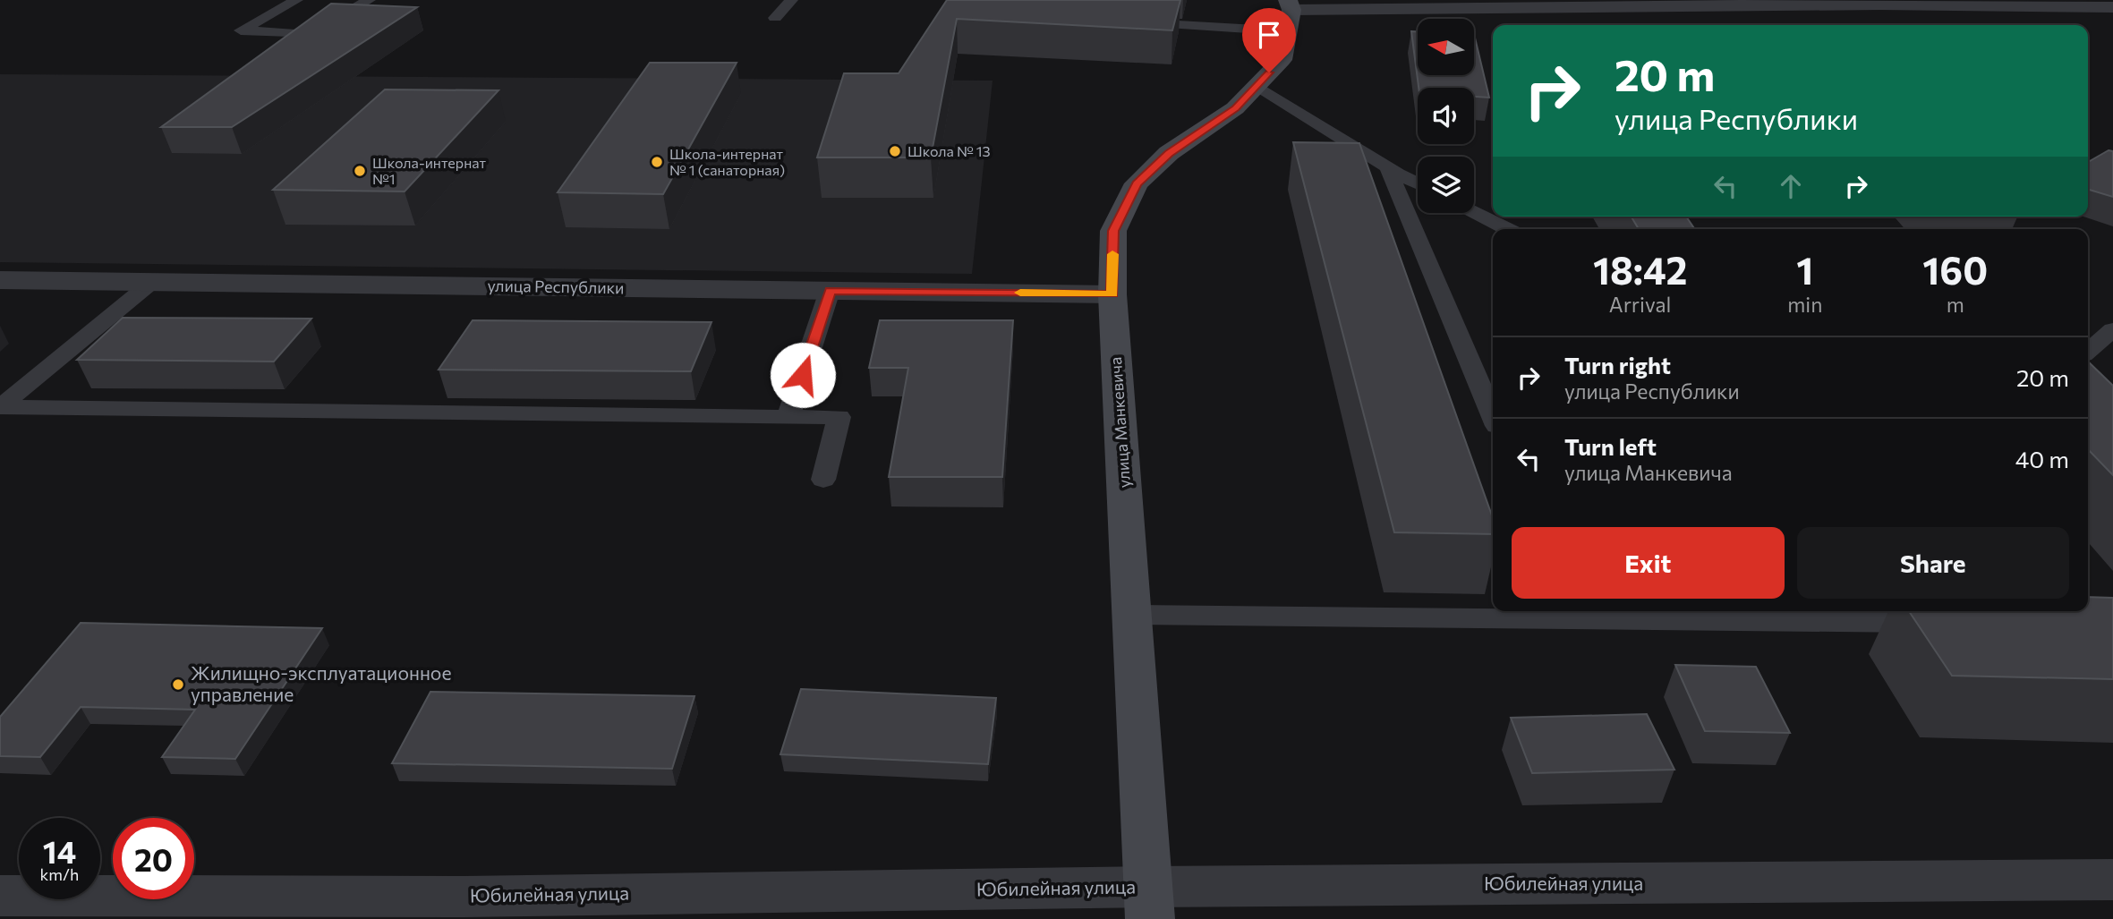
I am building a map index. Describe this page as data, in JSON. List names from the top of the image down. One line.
{"streets":{"street":["улица Республики","улица Манкевича","Юбилейная улица"]},"crossings":[["улица Республики","улица Манкевича"],["улица Манкевича","Юбилейная улица"]],"places":["Школа № 13","Школа-интернат № 1 (санаторная)","Школа-интернат №1","Жилищно-эксплуатационное управление"],"north":"left","page":{"turn":["20 m","улица Республики"],"eta":["18:42","Arrival","1","min","160","m"],"list":[{"name":"Turn right","note":"улица Республики","value":"20 m"},{"name":"Turn left","note":"улица Манкевича","value":"40 m"}],"buttons":["Exit","Share"],"speed":"14 km/h","limit":"20"}}
